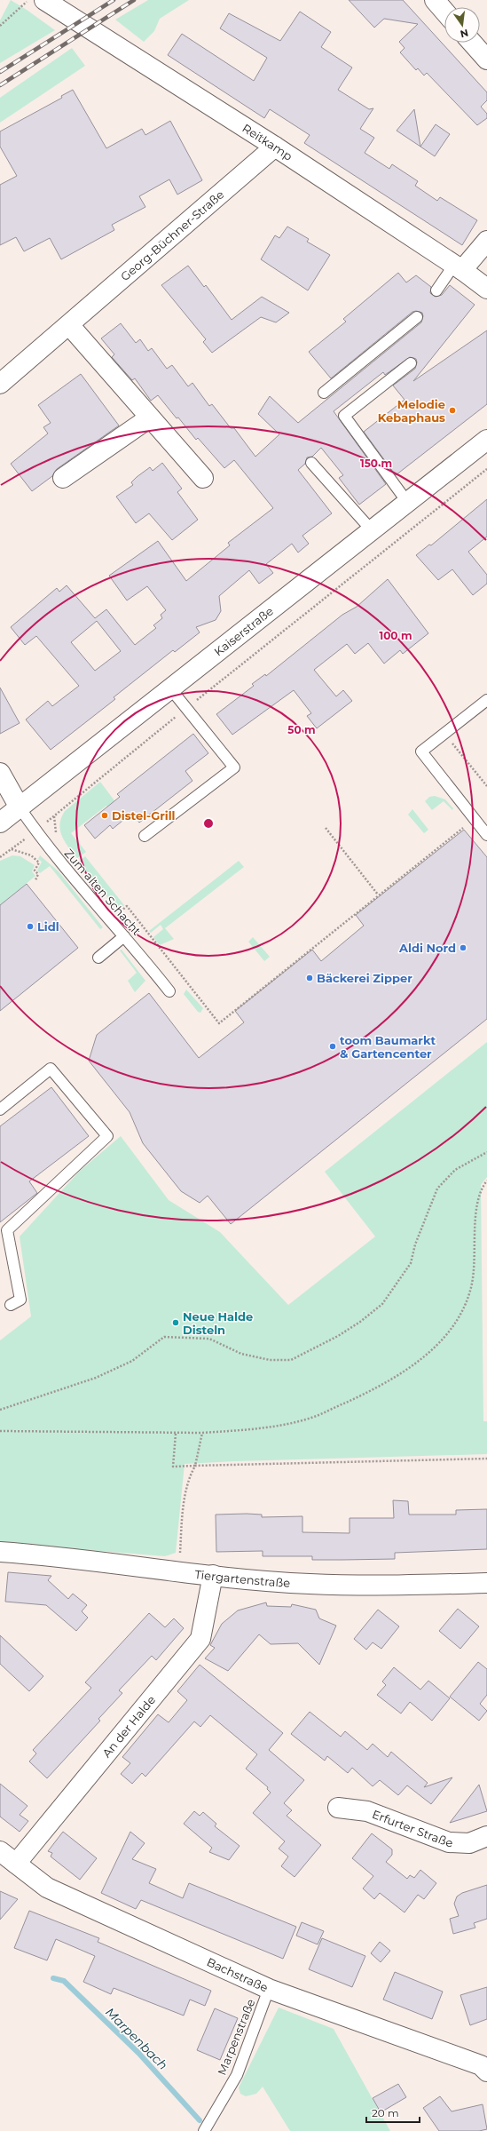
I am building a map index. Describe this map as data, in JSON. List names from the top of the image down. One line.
{"streets":{"street":["Reitkamp","Georg-Büchner-Straße","Kaiserstraße","Tiergartenstraße","An der Halde","Erfurter Straße","Bachstraße"],"lane":["Zum alten Schacht","Marpenstraße"]},"crossings":[["Reitkamp","Georg-Büchner-Straße"],["Kaiserstraße","Zum alten Schacht"],["Tiergartenstraße","An der Halde"],["An der Halde","Bachstraße"],["Bachstraße","Marpenstraße"]],"water":["Marpenbach"],"places":["Melodie Kebaphaus","Distel-Grill","Lidl","Aldi Nord","Bäckerei Zipper","toom Baumarkt & Gartencenter","Neue Halde Disteln"],"scale_bar":"20 m","north":"bottom","rings":["150 m","100 m","50 m"]}
